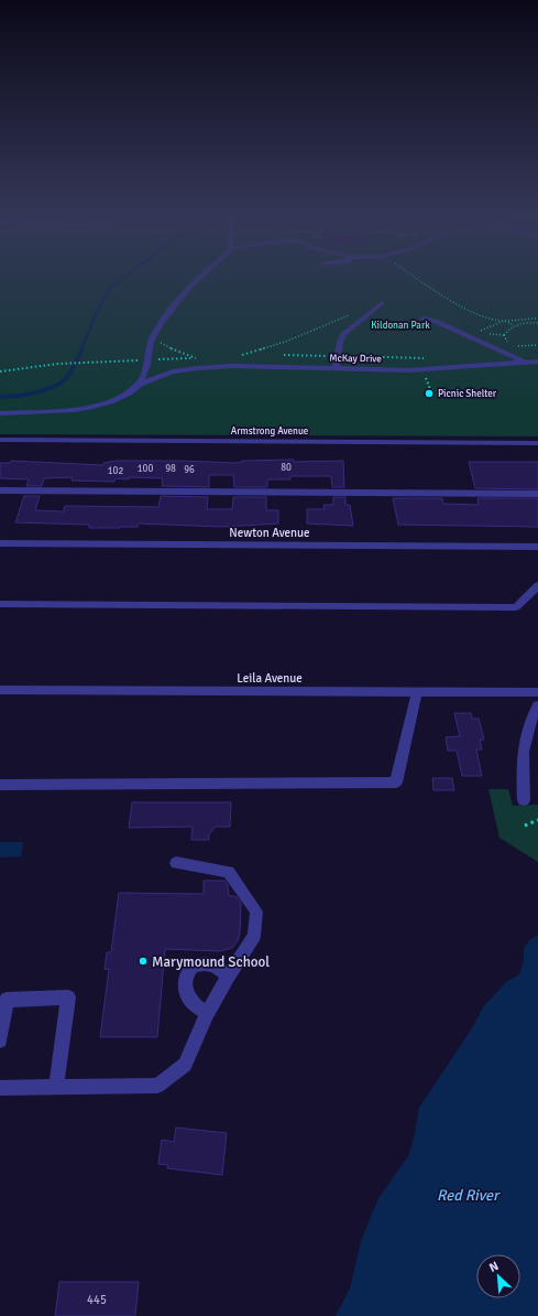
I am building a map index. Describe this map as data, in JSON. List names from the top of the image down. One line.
{"streets":{"street":["McKay Drive","Armstrong Avenue","Newton Avenue","Leila Avenue"]},"water":["Red River"],"parks":["Kildonan Park"],"places":["Picnic Shelter","Marymound School"],"house_numbers":["80","100","98","96","102","445"],"north":"top left"}
